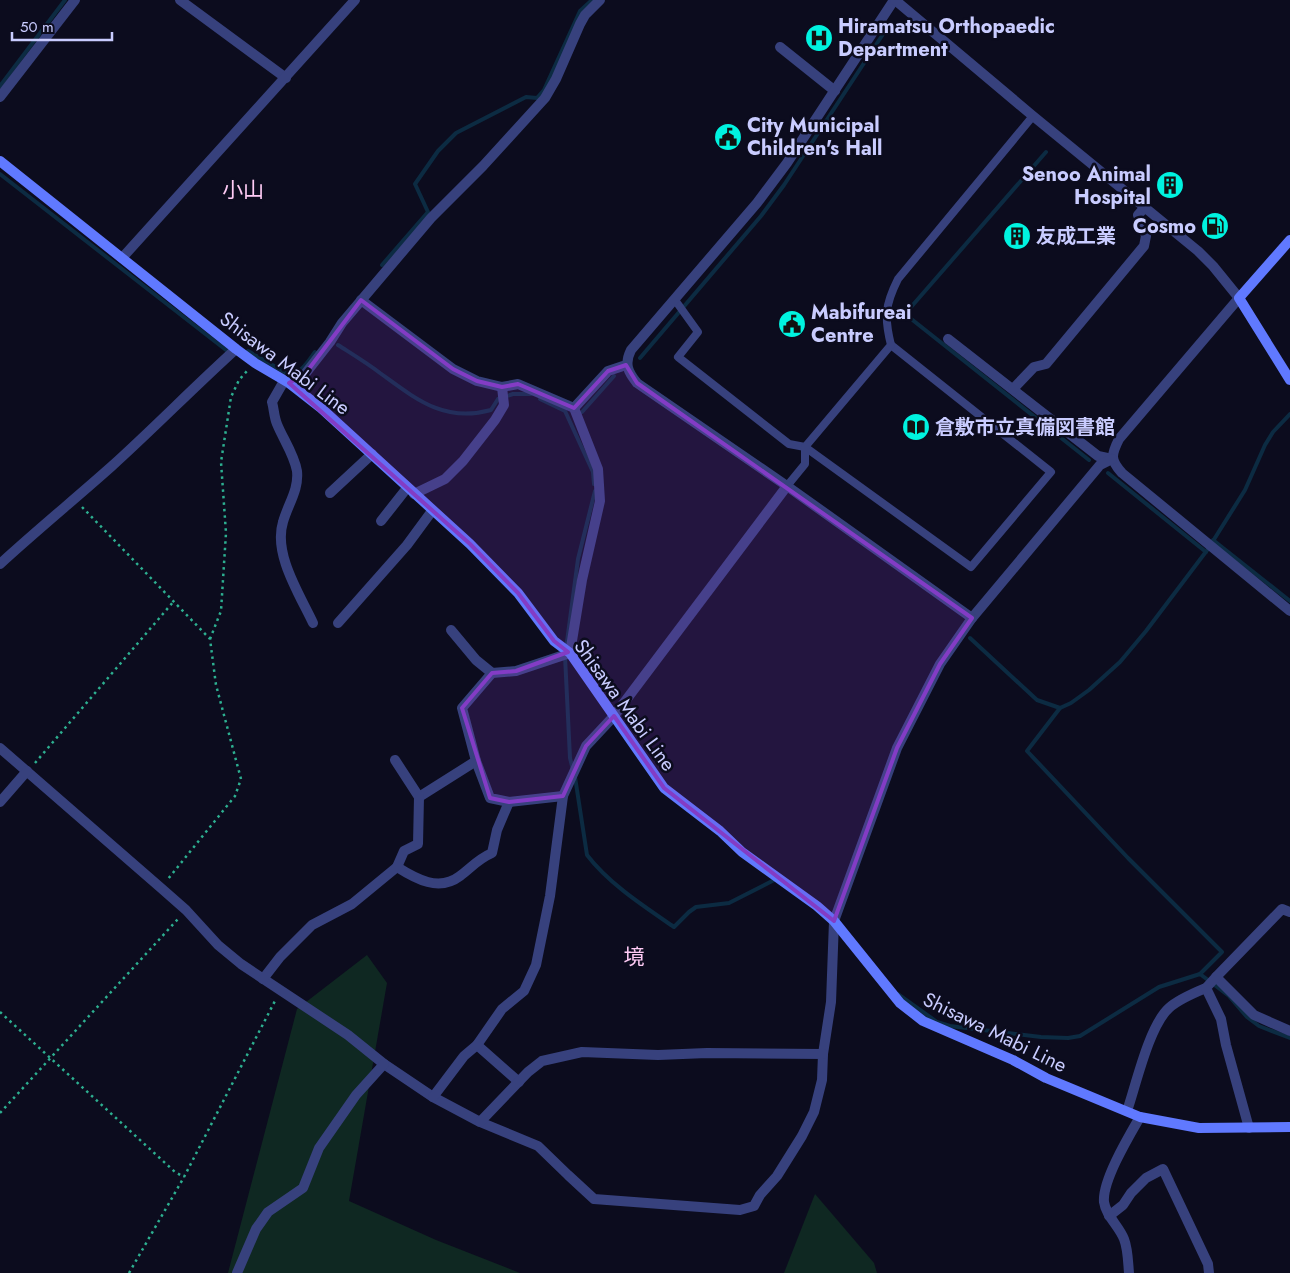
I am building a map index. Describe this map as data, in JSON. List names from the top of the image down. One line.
{"streets":{"main road":["Shisawa Mabi Line"]},"districts":["小山","境"],"places":{"hospital":["Hiramatsu Orthopaedic Department"],"public building":["City Municipal Children's Hall","Mabifureai Centre"],"building":["Senoo Animal Hospital","友成工業"],"fuel station":["Cosmo"],"library":["倉敷市立真備図書館"]},"scale_bar":"50 m"}
